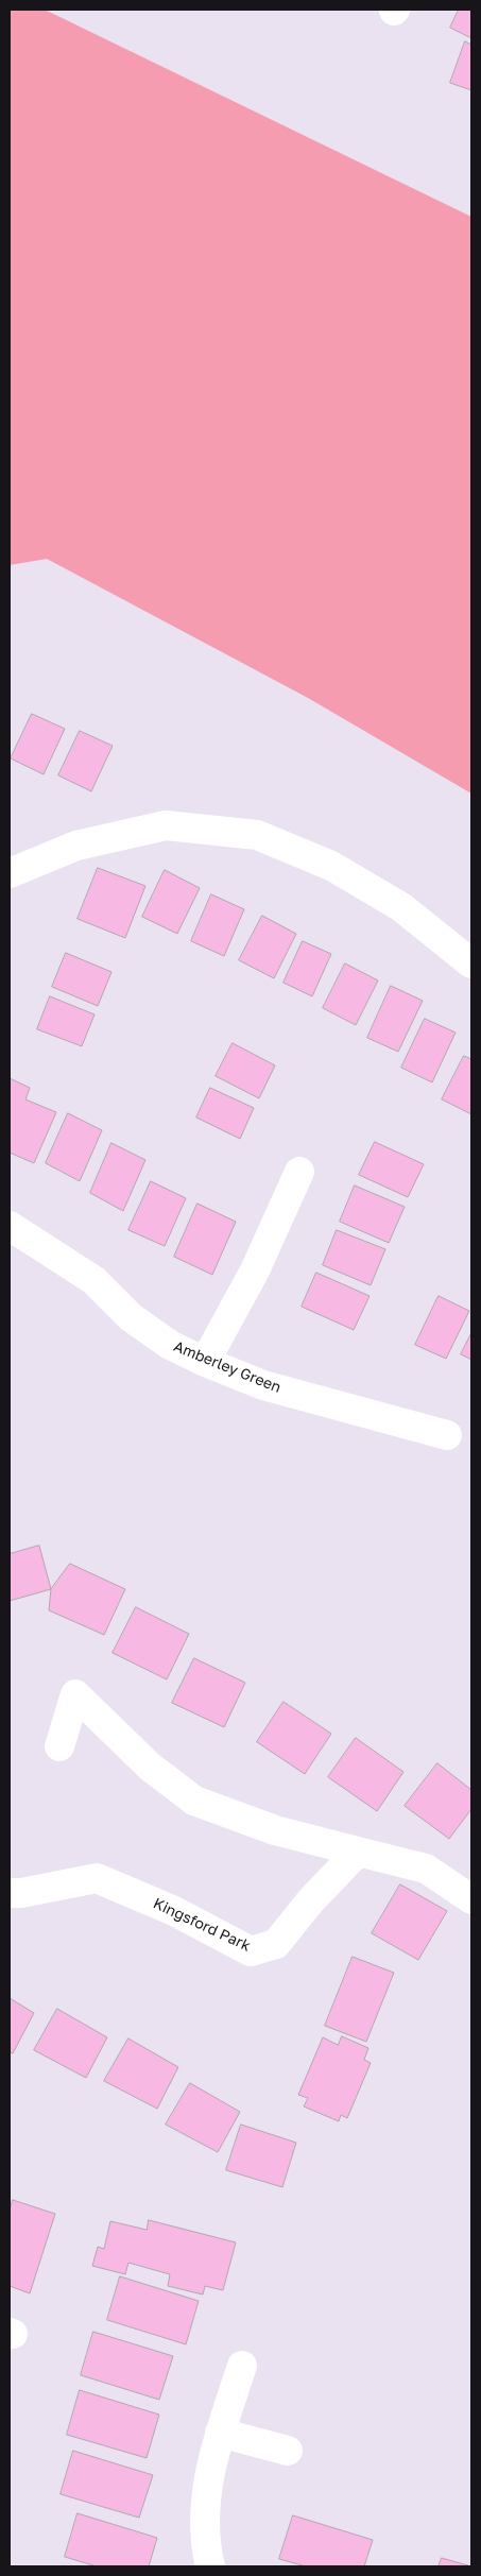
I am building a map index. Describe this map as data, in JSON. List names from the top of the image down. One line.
{"streets":{"street":["Amberley Green","Kingsford Park"]}}
